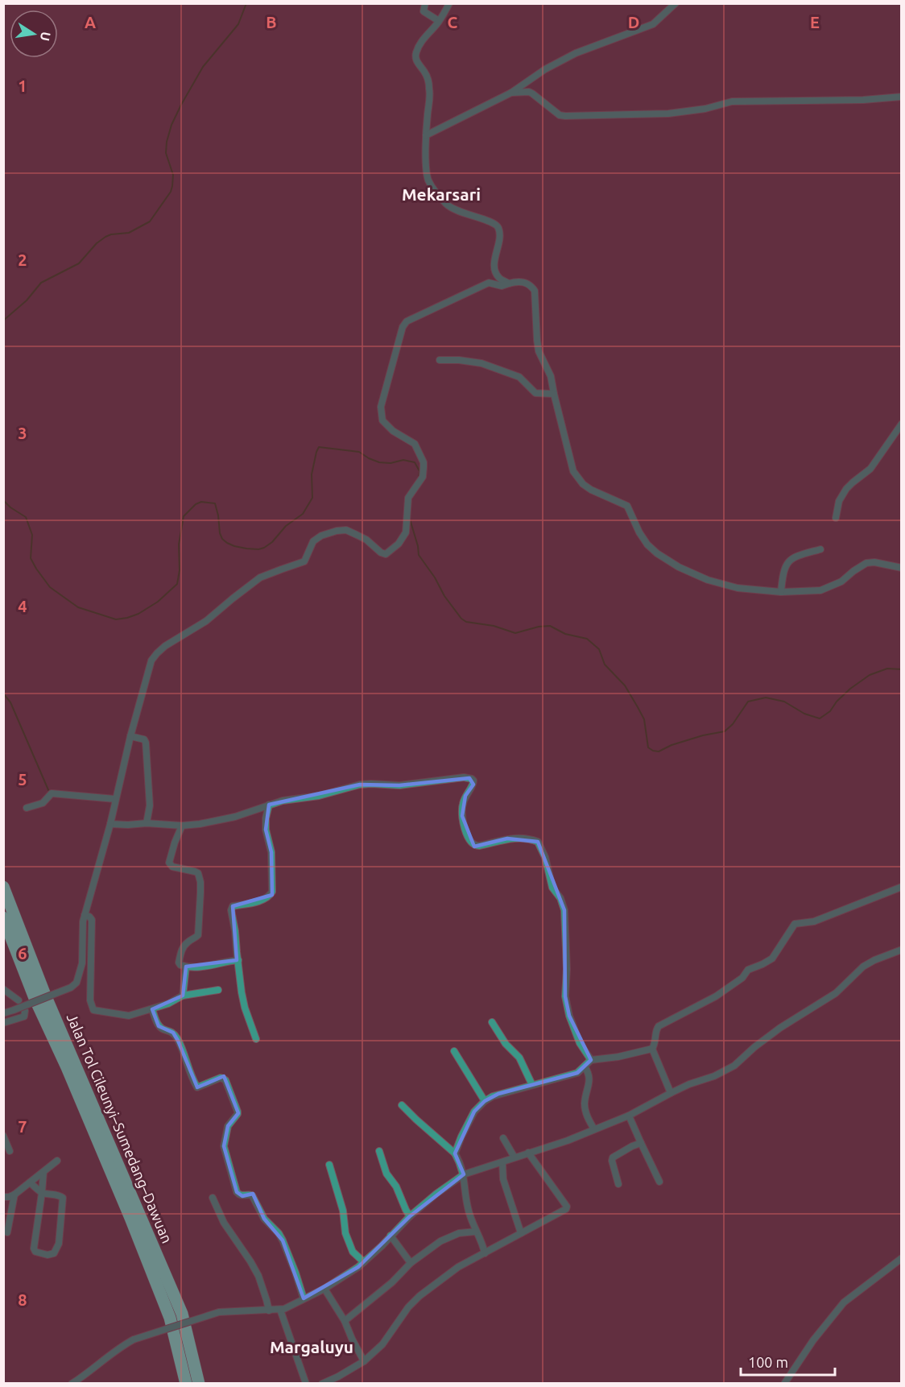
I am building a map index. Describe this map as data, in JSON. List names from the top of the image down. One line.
{"streets":{"highway":["Jalan Tol Cileunyi–Sumedang–Dawuan"]},"districts":["Mekarsari","Margaluyu"],"scale_bar":"100 m","north":"right","grid":{"columns":["A","B","C","D","E"],"rows":["1","2","3","4","5","6","7","8"]}}
